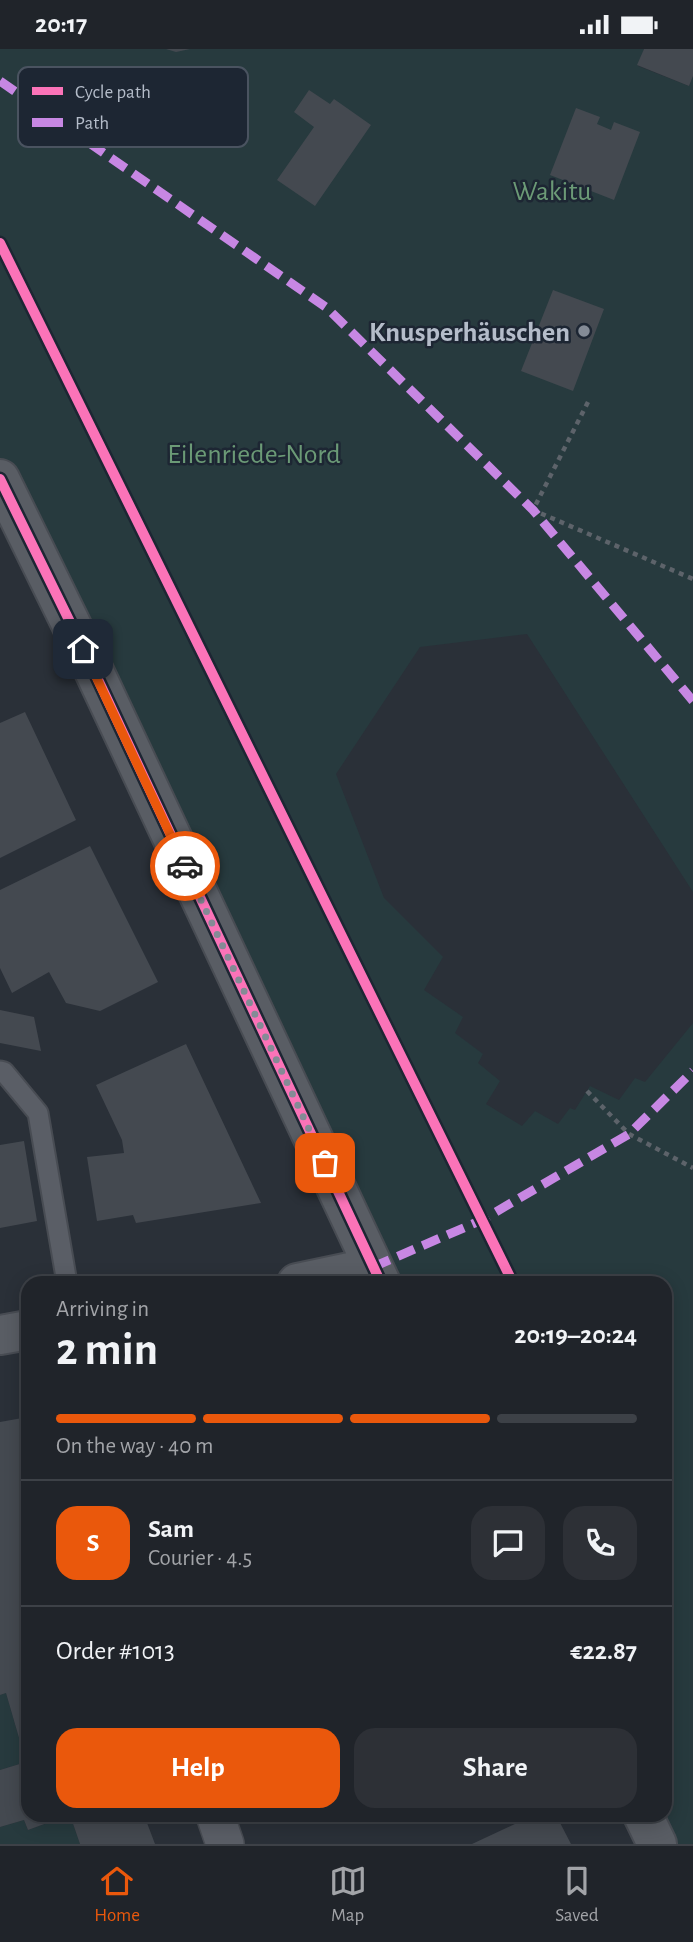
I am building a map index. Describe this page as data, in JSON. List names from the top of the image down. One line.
{"parks":["Wakitu","Eilenriede-Nord"],"places":["Knusperhäuschen"],"legend":["Cycle path","Path"],"page":{"status":"20:17","heading":["2 min","Arriving in","20:19–20:24"],"panel":["Sam","Courier · 4.5","Order #1013","€22.87"],"bar":"On the way · 40 m","round":"S","buttons":["Help","Share"],"tabs":["Home","Map","Saved"]}}
